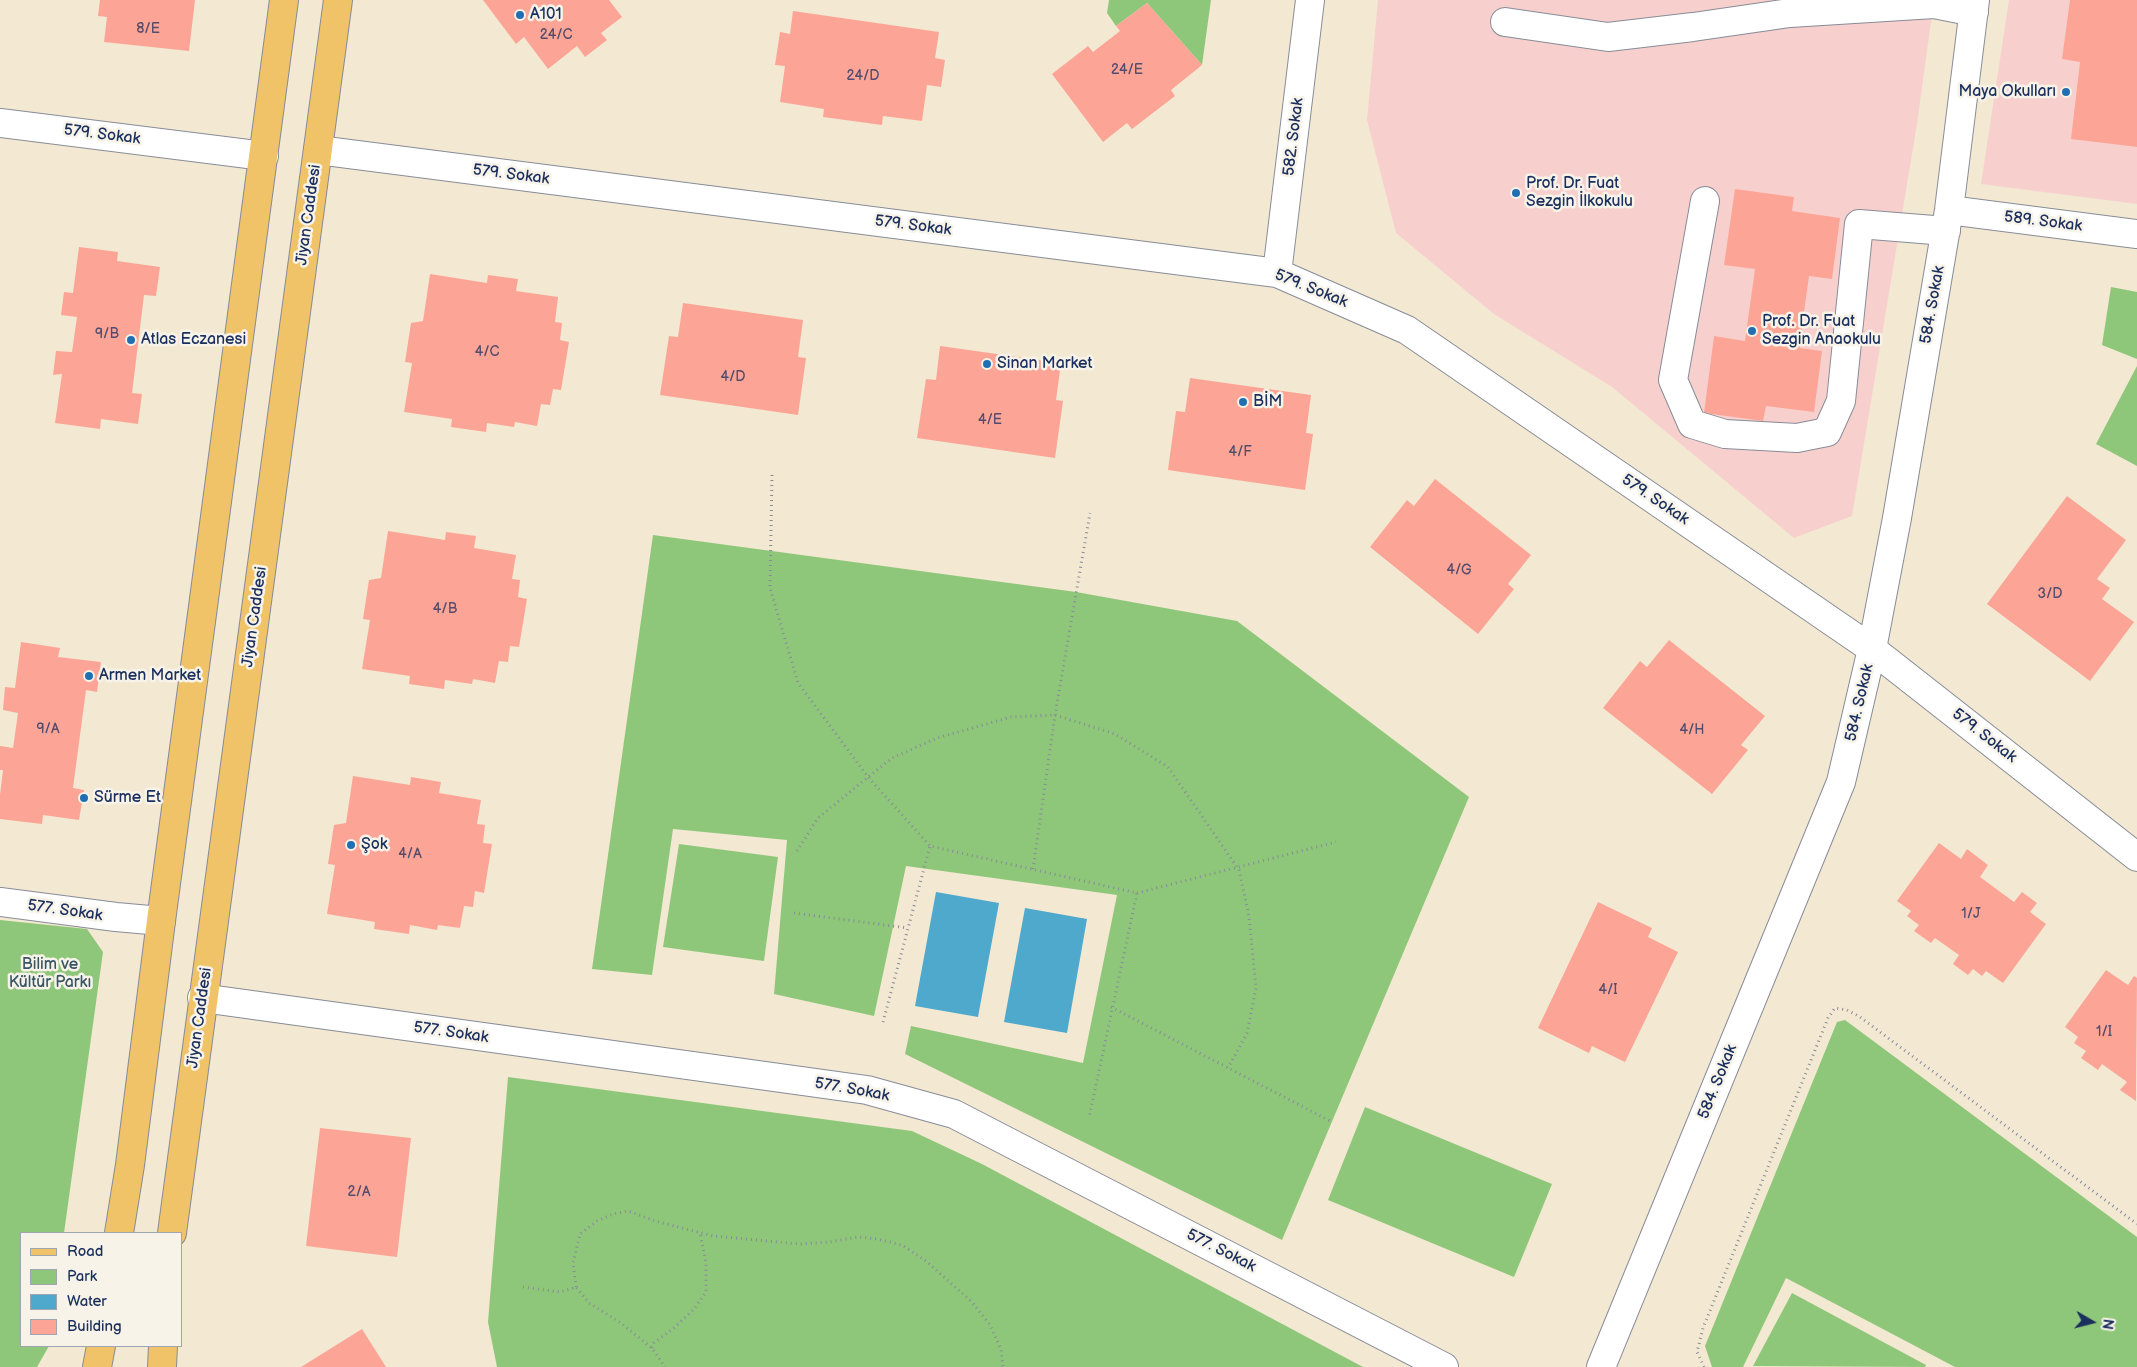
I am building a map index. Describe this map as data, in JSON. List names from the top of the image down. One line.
{"streets":{"main road":["Jiyan Caddesi"],"street":["579. Sokak","582. Sokak","589. Sokak","584. Sokak","577. Sokak"]},"crossings":[["579. Sokak","582. Sokak"],["579. Sokak","Jiyan Caddesi"],["579. Sokak","584. Sokak"],["Jiyan Caddesi","577. Sokak"],["589. Sokak","584. Sokak"]],"parks":["Bilim ve Kültür Parkı"],"places":["A101","Maya Okulları","Prof. Dr. Fuat Sezgin İlkokulu","Prof. Dr. Fuat Sezgin Anaokulu","Atlas Eczanesi","Sinan Market","BİM","Armen Market","Sürme Et","Şok"],"house_numbers":["8/E","24/C","24/E","24/D","9/B","4/C","4/D","4/E","4/F","4/G","3/D","4/B","9/A","4/H","4/A","1/J","4/I","1/I","2/A"],"legend":["Road","Park","Water","Building"],"north":"right"}
